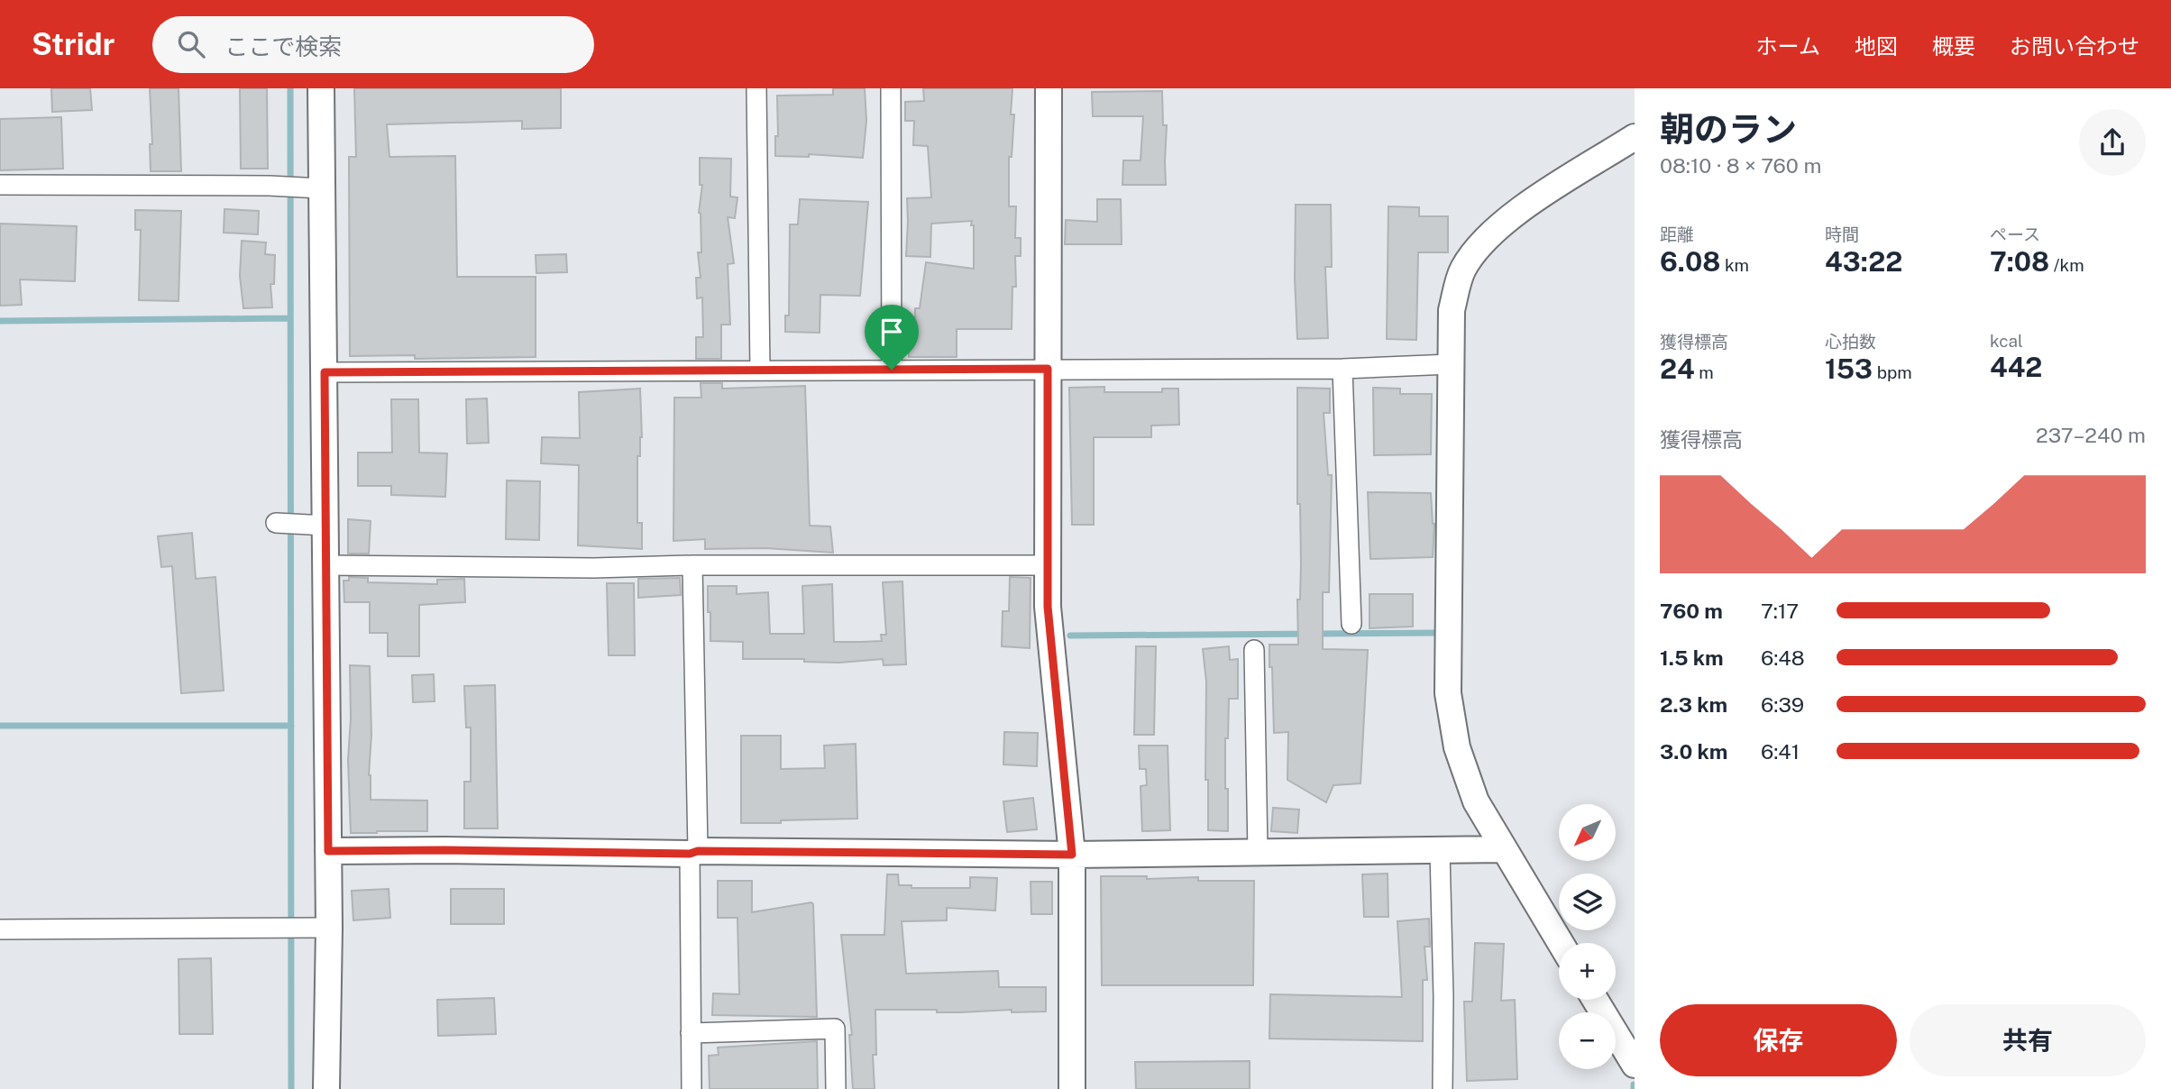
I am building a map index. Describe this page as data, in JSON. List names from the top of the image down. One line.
{"north":"bottom left","page":{"header":"Stridr","search":"ここで検索","nav":["ホーム","地図","概要","お問い合わせ"],"heading":["朝のラン","08:10 · 8 × 760 m"],"stats":[["距離","6.08 km"],["時間","43:22"],["ペース","7:08 /km"],["獲得標高","24 m"],["心拍数","153 bpm"],["kcal","442"]],"chart":["獲得標高","237–240 m"],"list":[{"name":"760 m","note":"7:17"},{"name":"1.5 km","note":"6:48"},{"name":"2.3 km","note":"6:39"},{"name":"3.0 km","note":"6:41"}],"map_buttons":["+","−"],"buttons":["保存","共有"]}}
